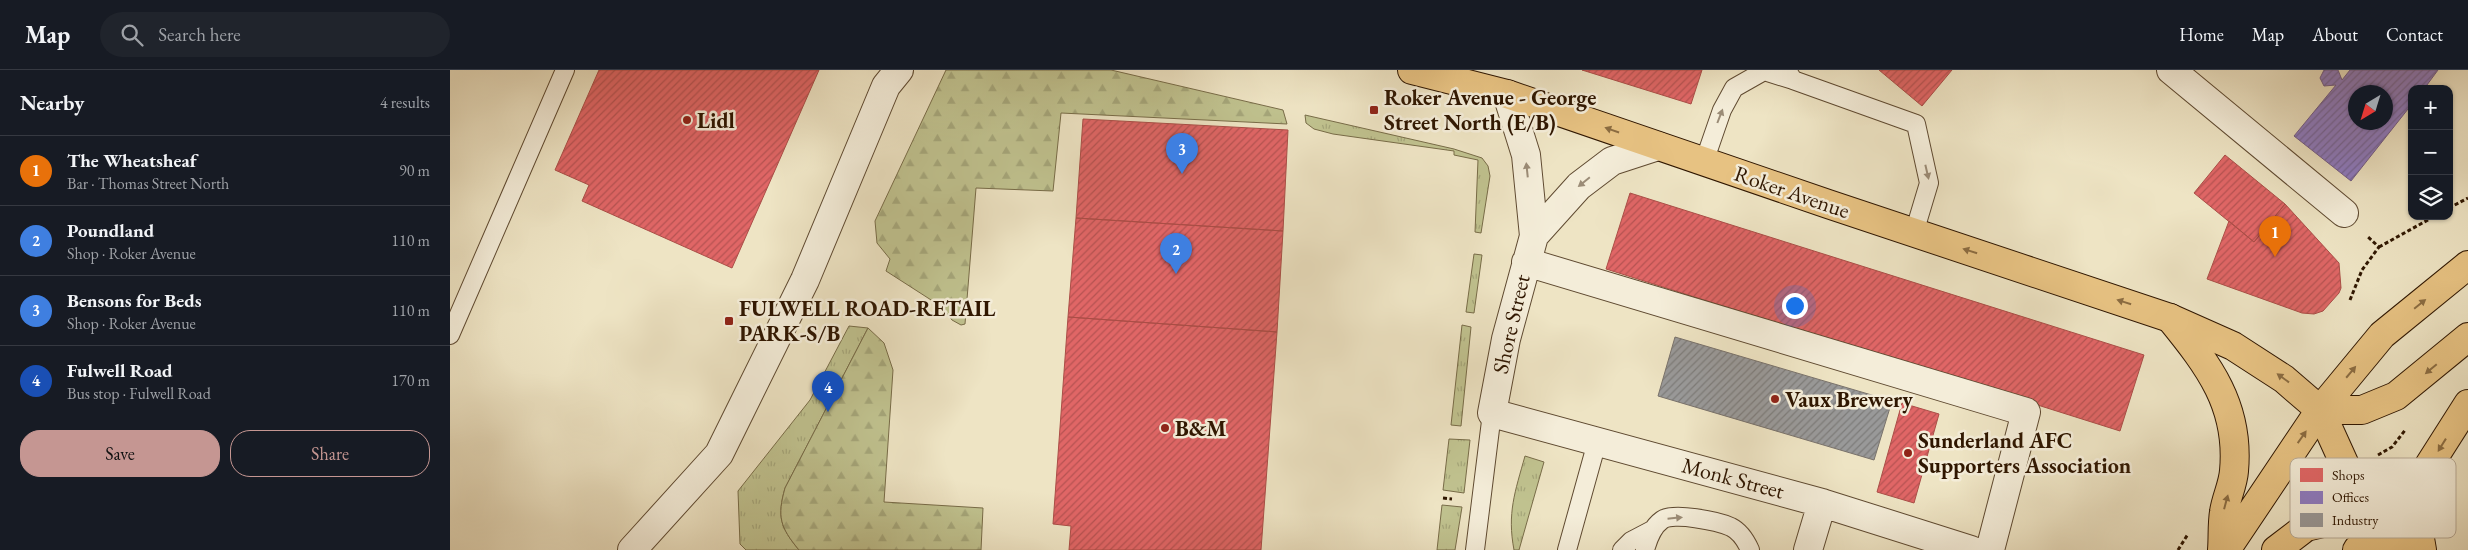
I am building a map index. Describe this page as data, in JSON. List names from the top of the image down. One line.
{"streets":{"main road":["Roker Avenue"],"street":["Shore Street","Monk Street"]},"crossings":[["Shore Street","Monk Street"]],"one_way":["Roker Avenue"],"places":{"transit":["Roker Avenue - George Street North (E/B)","FULWELL ROAD-RETAIL PARK-S/B"],"other":["Lidl","Vaux Brewery","B&M","Sunderland AFC Supporters Association"]},"legend":["Shops","Offices","Industry"],"north":"bottom left","page":{"header":"Map","search":"Search here","nav":["Home","Map","About","Contact"],"heading":["Nearby","4 results"],"map_buttons":["+","−"],"pins":["3","1","2","4"],"list":[{"mark":"1","name":"The Wheatsheaf","note":"Bar · Thomas Street North","value":"90 m"},{"mark":"2","name":"Poundland","note":"Shop · Roker Avenue","value":"110 m"},{"mark":"3","name":"Bensons for Beds","note":"Shop · Roker Avenue","value":"110 m"},{"mark":"4","name":"Fulwell Road","note":"Bus stop · Fulwell Road","value":"170 m"}],"buttons":["Save","Share"]}}
